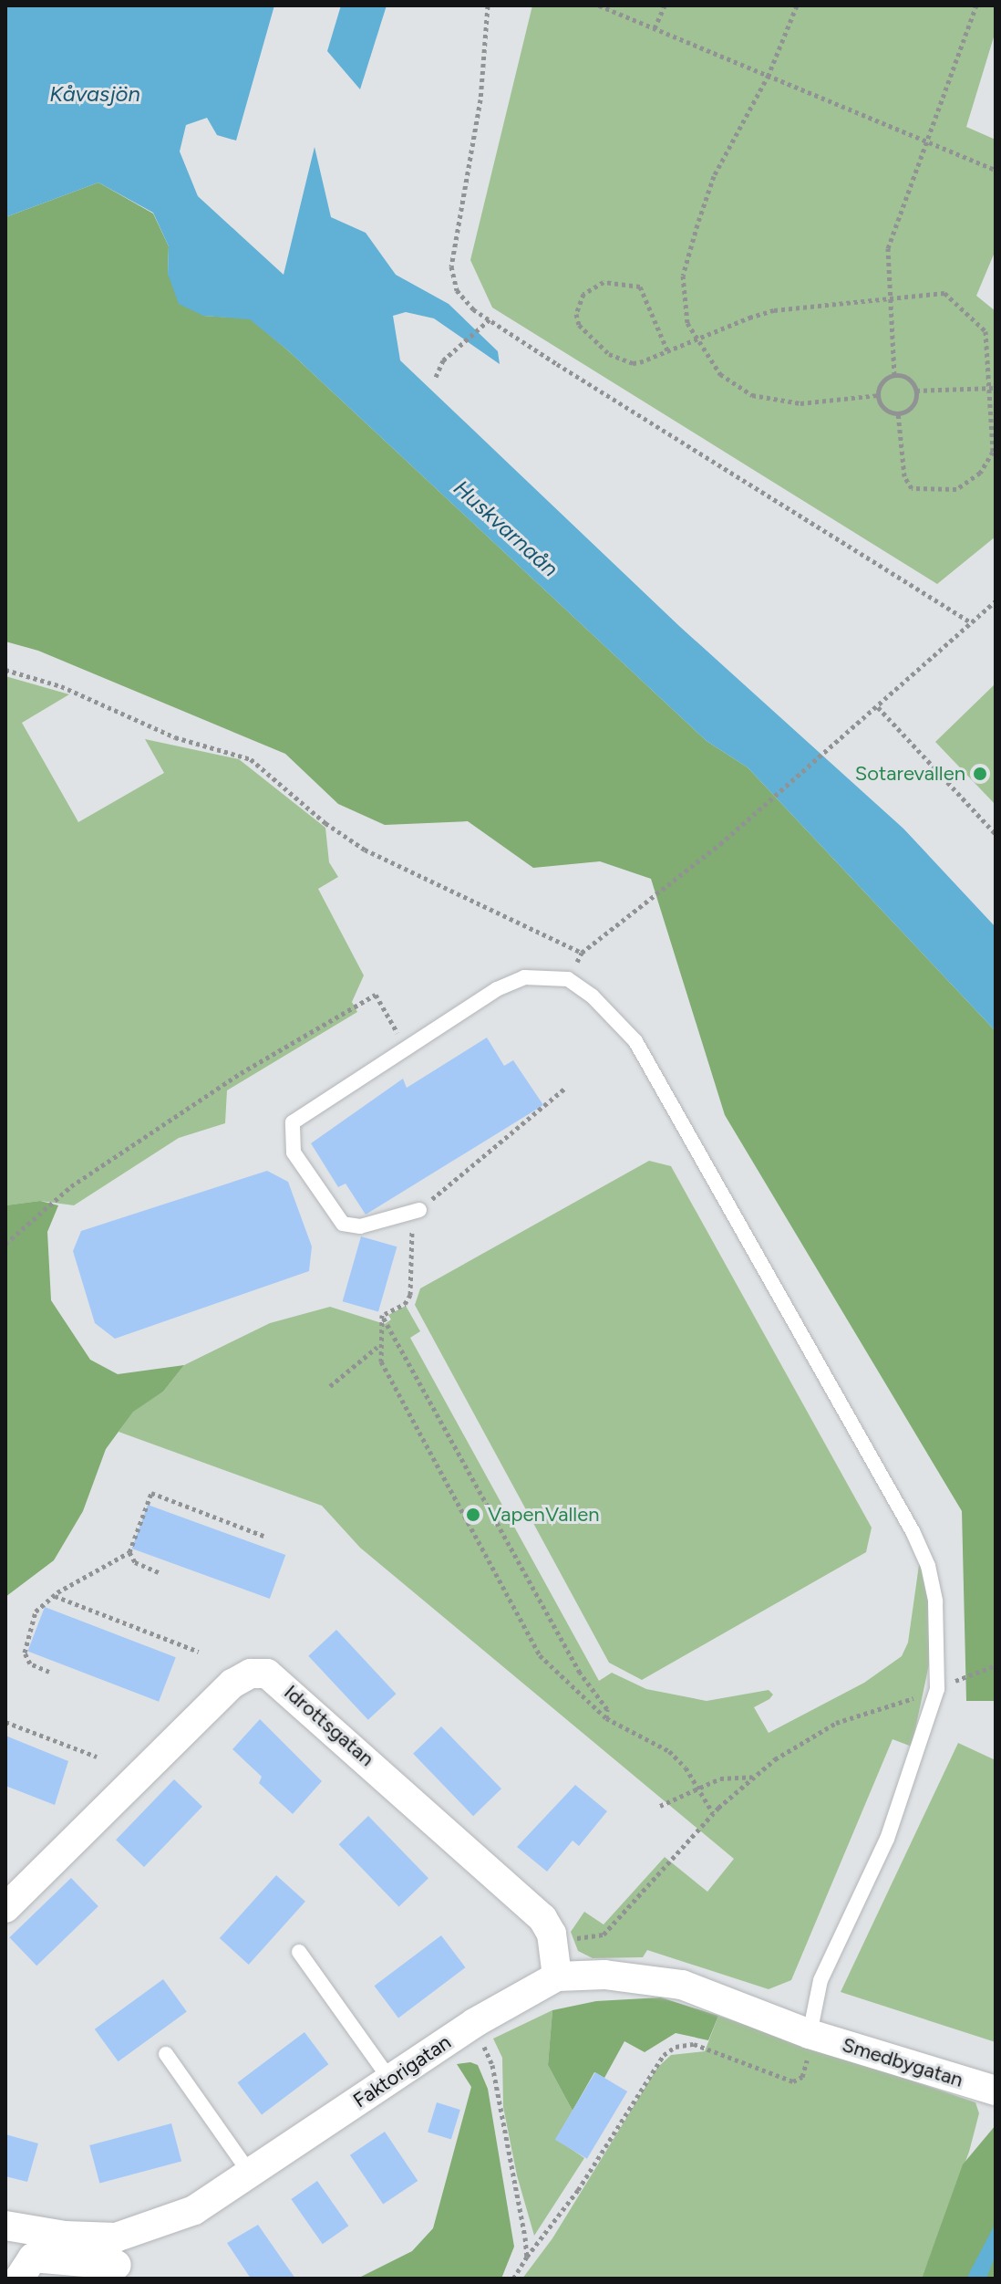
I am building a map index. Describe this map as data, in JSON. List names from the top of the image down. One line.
{"streets":{"street":["Idrottsgatan","Smedbygatan","Faktorigatan"]},"crossings":[["Idrottsgatan","Faktorigatan"],["Smedbygatan","Faktorigatan"]],"water":["Kåvasjön","Huskvarnaån"],"places":["Sotarevallen","VapenVallen"]}
